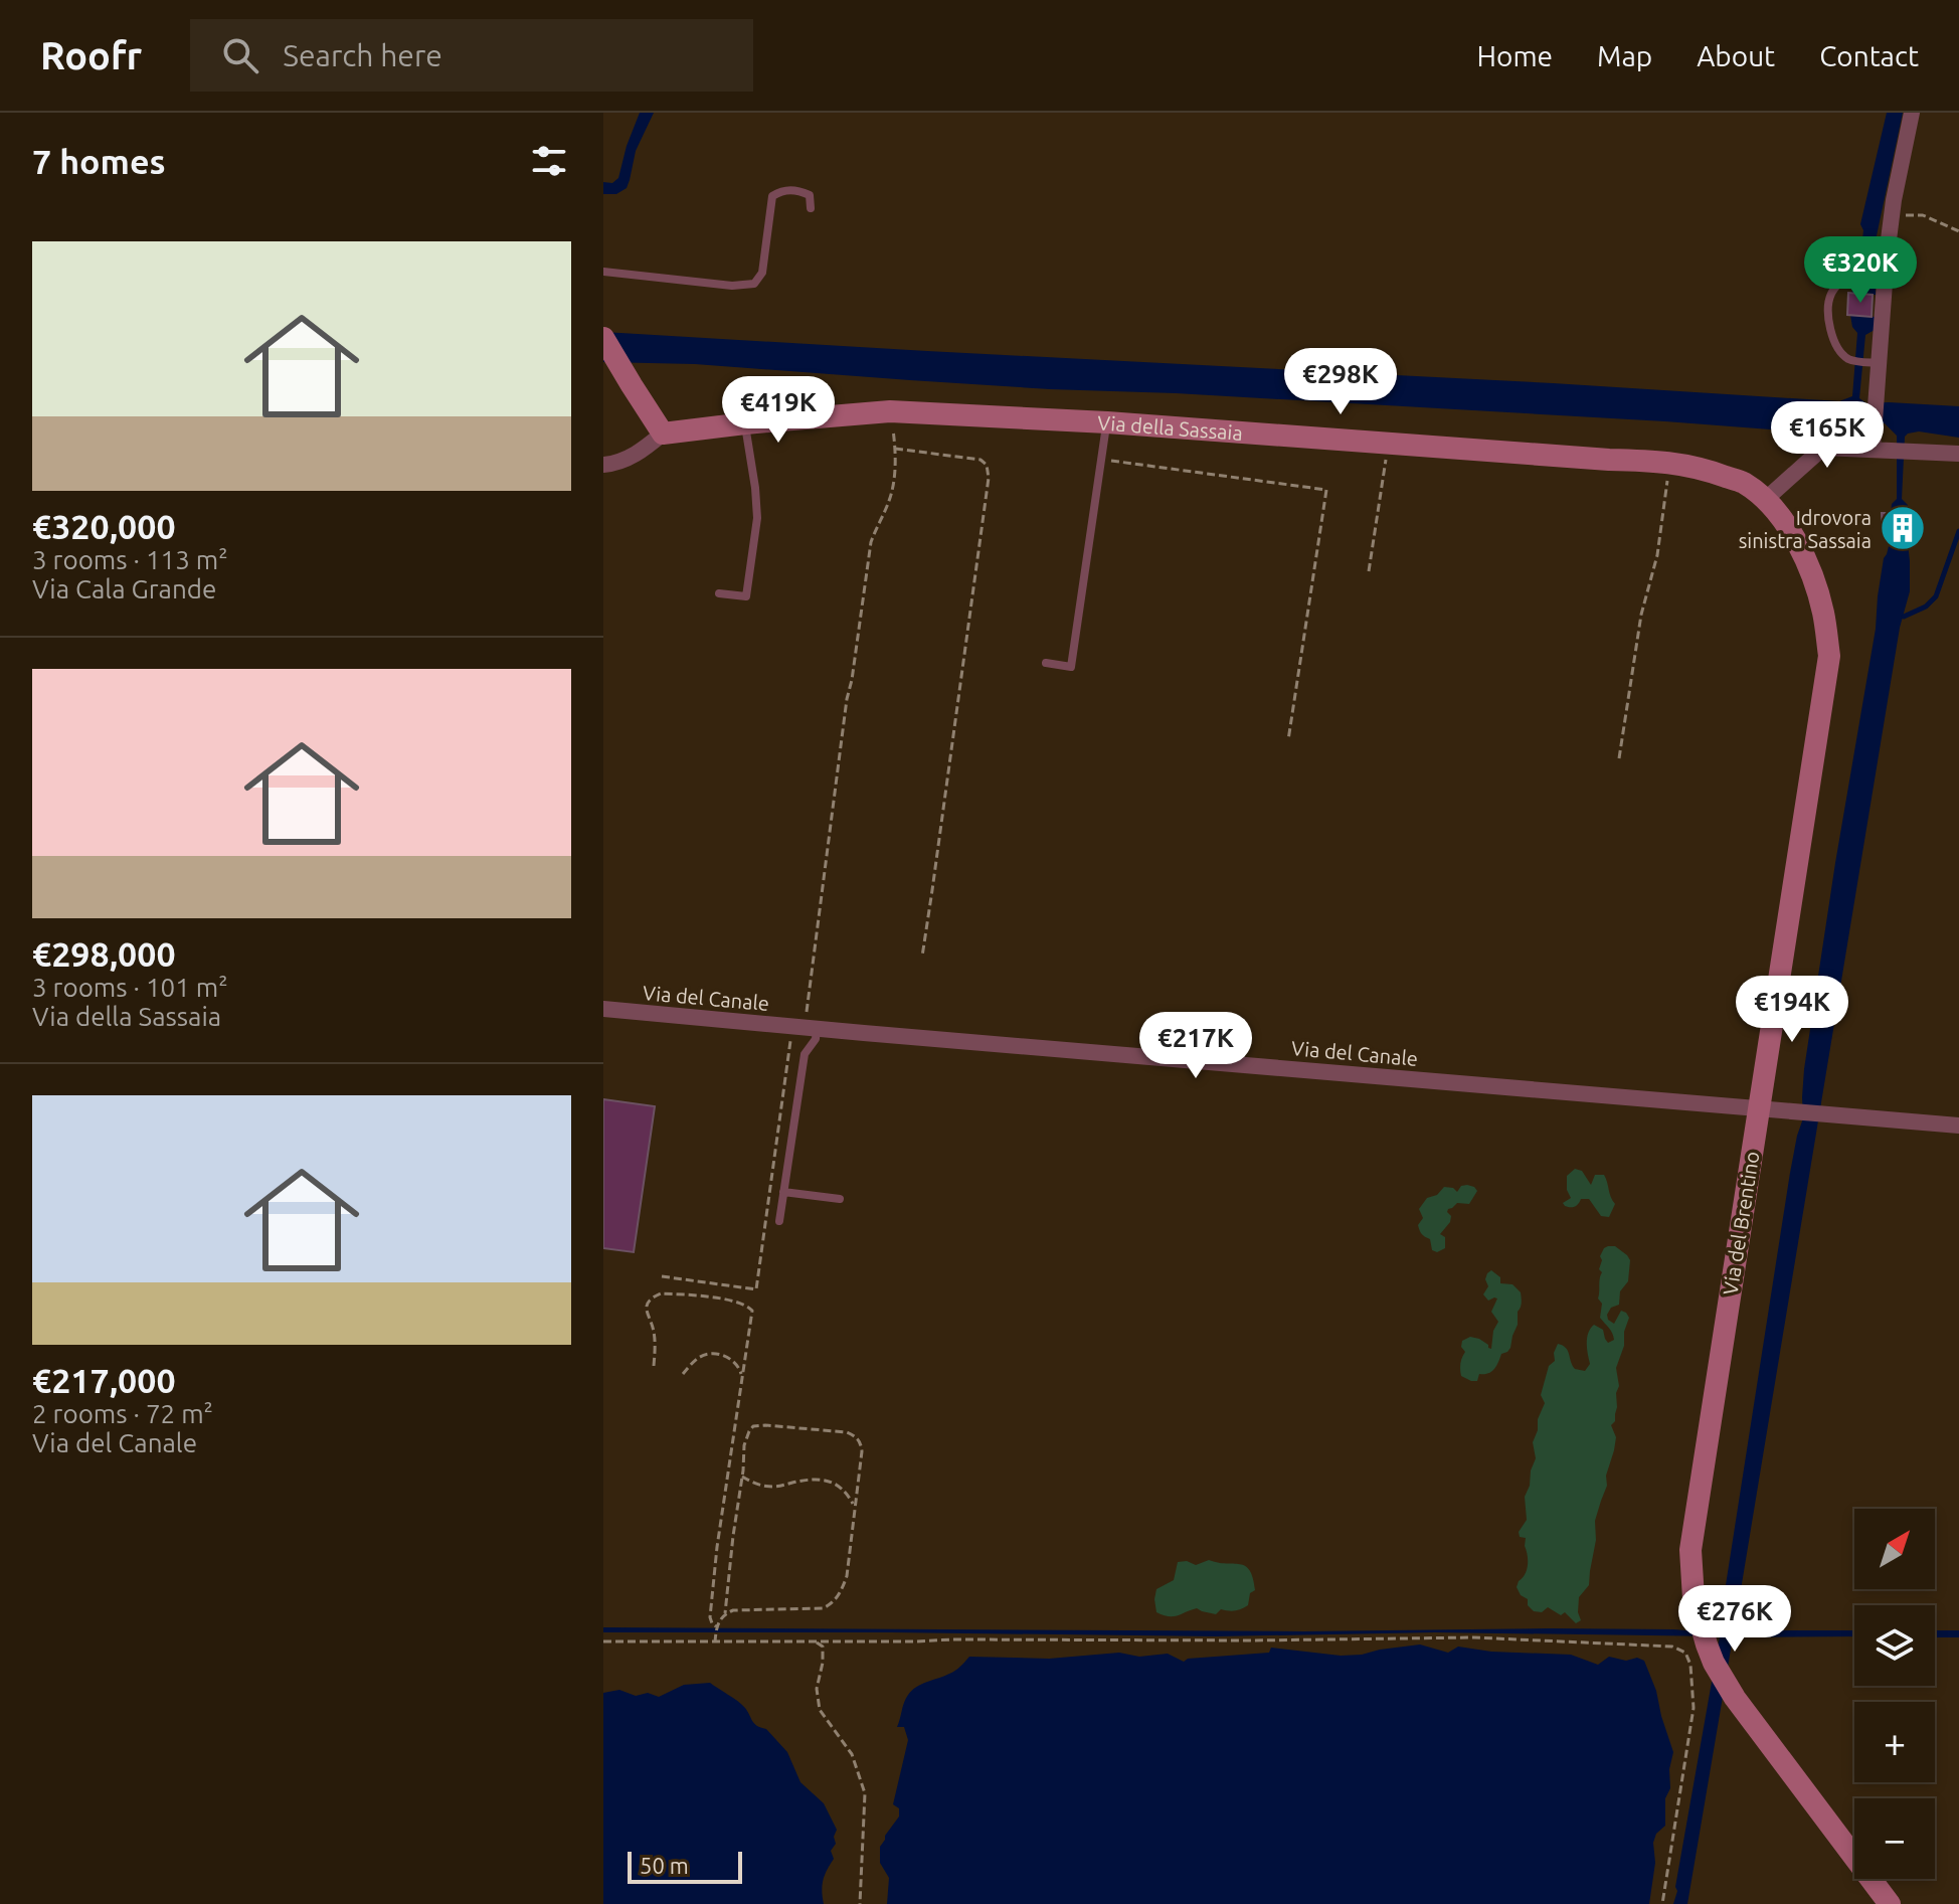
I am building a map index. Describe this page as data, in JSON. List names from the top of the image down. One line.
{"streets":{"street":["Via della Sassaia","Via del Canale","Via del Brentino"]},"crossings":[["Via della Sassaia","Via del Brentino"],["Via del Canale","Via del Brentino"]],"places":{"building":["Idrovora sinistra Sassaia"]},"scale_bar":"50 m","north":"top right","page":{"header":"Roofr","search":"Search here","nav":["Home","Map","About","Contact"],"heading":"7 homes","list":[{"name":"€320,000","note":"3 rooms · 113 m² · Via Cala Grande"},{"name":"€298,000","note":"3 rooms · 101 m² · Via della Sassaia"},{"name":"€217,000","note":"2 rooms · 72 m² · Via del Canale"}],"price":["€320K","€298K","€419K","€165K","€194K","€217K","€276K"],"map_buttons":["+","−"],"scale":"50 m"}}
